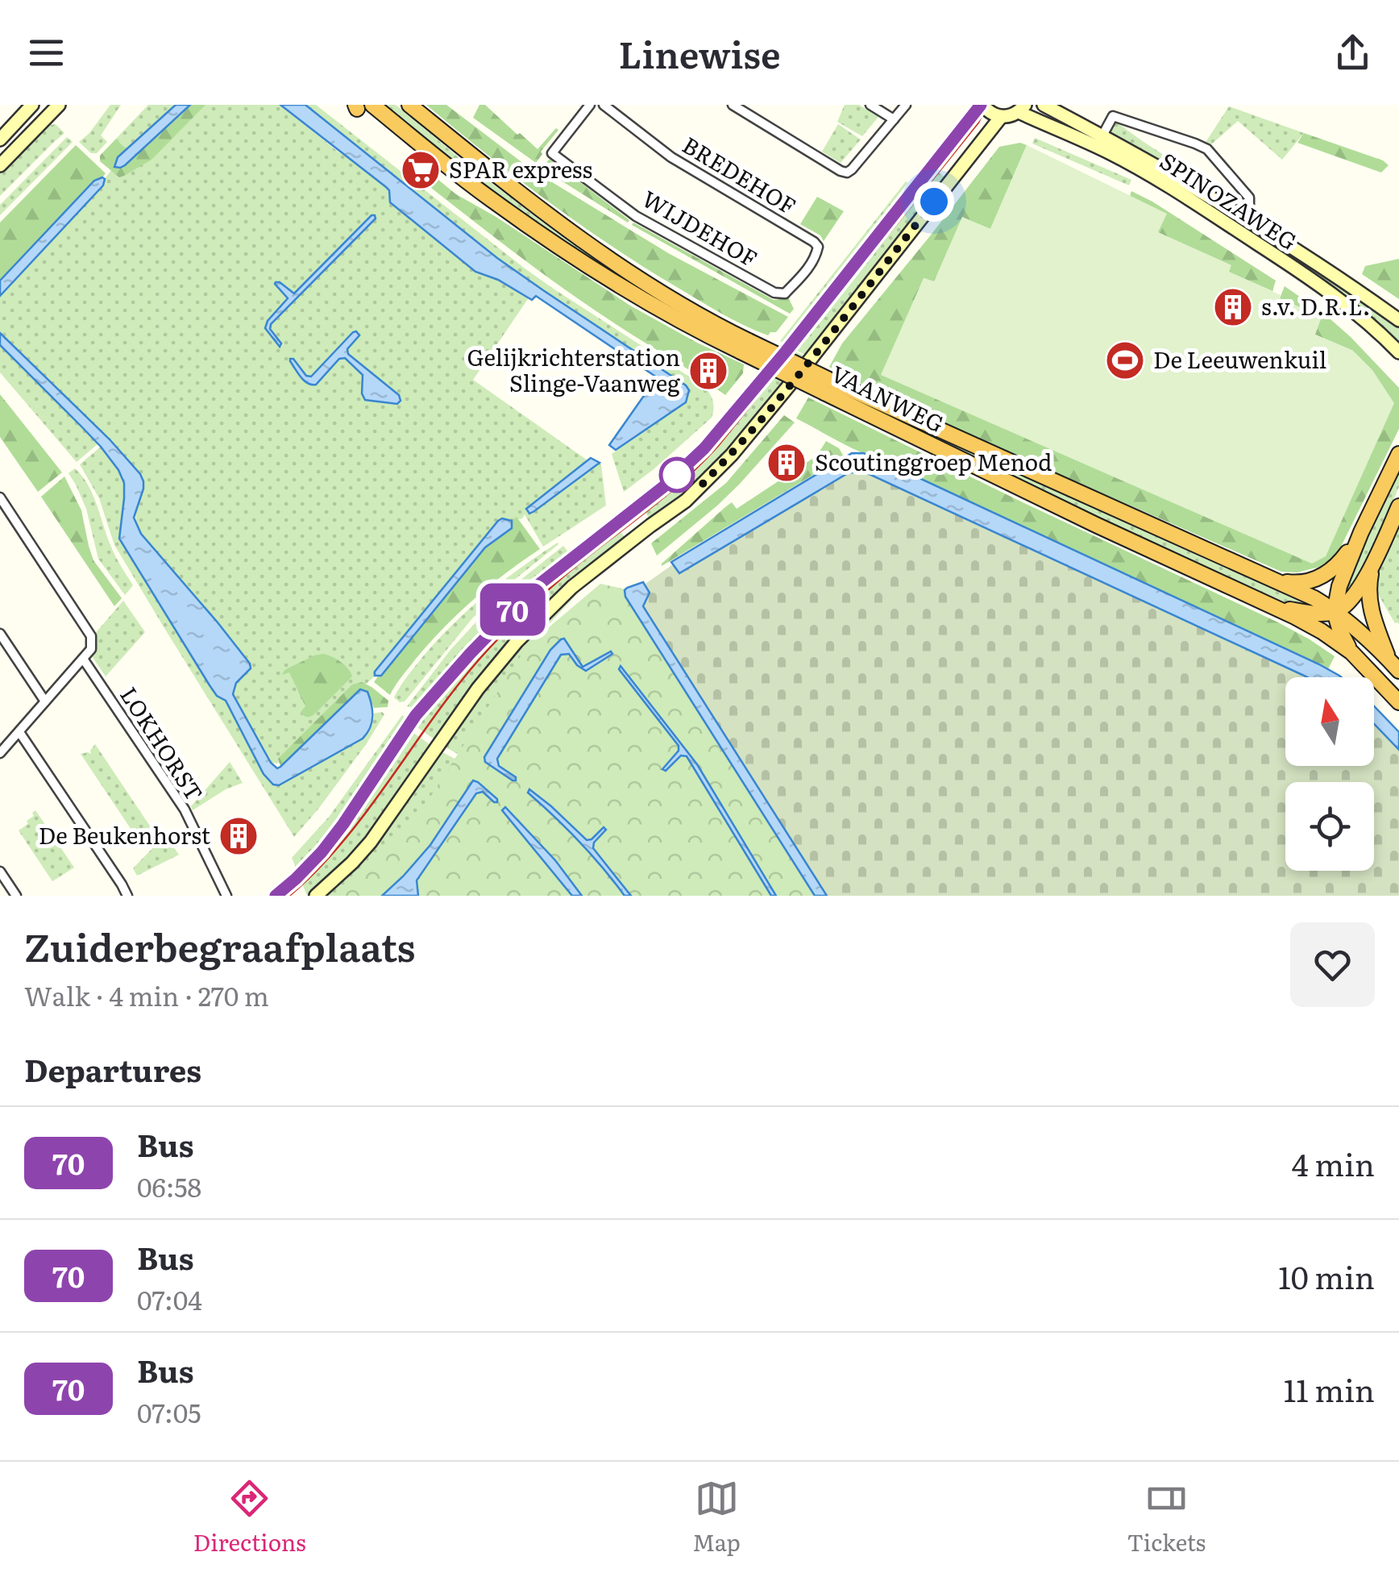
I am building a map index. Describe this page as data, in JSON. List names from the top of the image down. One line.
{"streets":{"highway":["VAANWEG"],"main road":["SPINOZAWEG"],"street":["BREDEHOF","WIJDEHOF","LOKHORST"]},"crossings":[["BREDEHOF","WIJDEHOF"]],"places":{"supermarket":["SPAR express"],"building":["s.v. D.R.L.","Gelijkrichterstation Slinge-Vaanweg","Scoutinggroep Menod","De Beukenhorst"],"sports":["De Leeuwenkuil"]},"lines":["bus line 70"],"north":"top","page":{"header":"Linewise","on_map":"70","heading":[["Zuiderbegraafplaats","Walk · 4 min · 270 m"],"Departures"],"list":[{"mark":"70","name":"Bus","note":"06:58","value":"4 min"},{"mark":"70","name":"Bus","note":"07:04","value":"10 min"},{"mark":"70","name":"Bus","note":"07:05","value":"11 min"}],"tabs":["Directions","Map","Tickets"]}}
